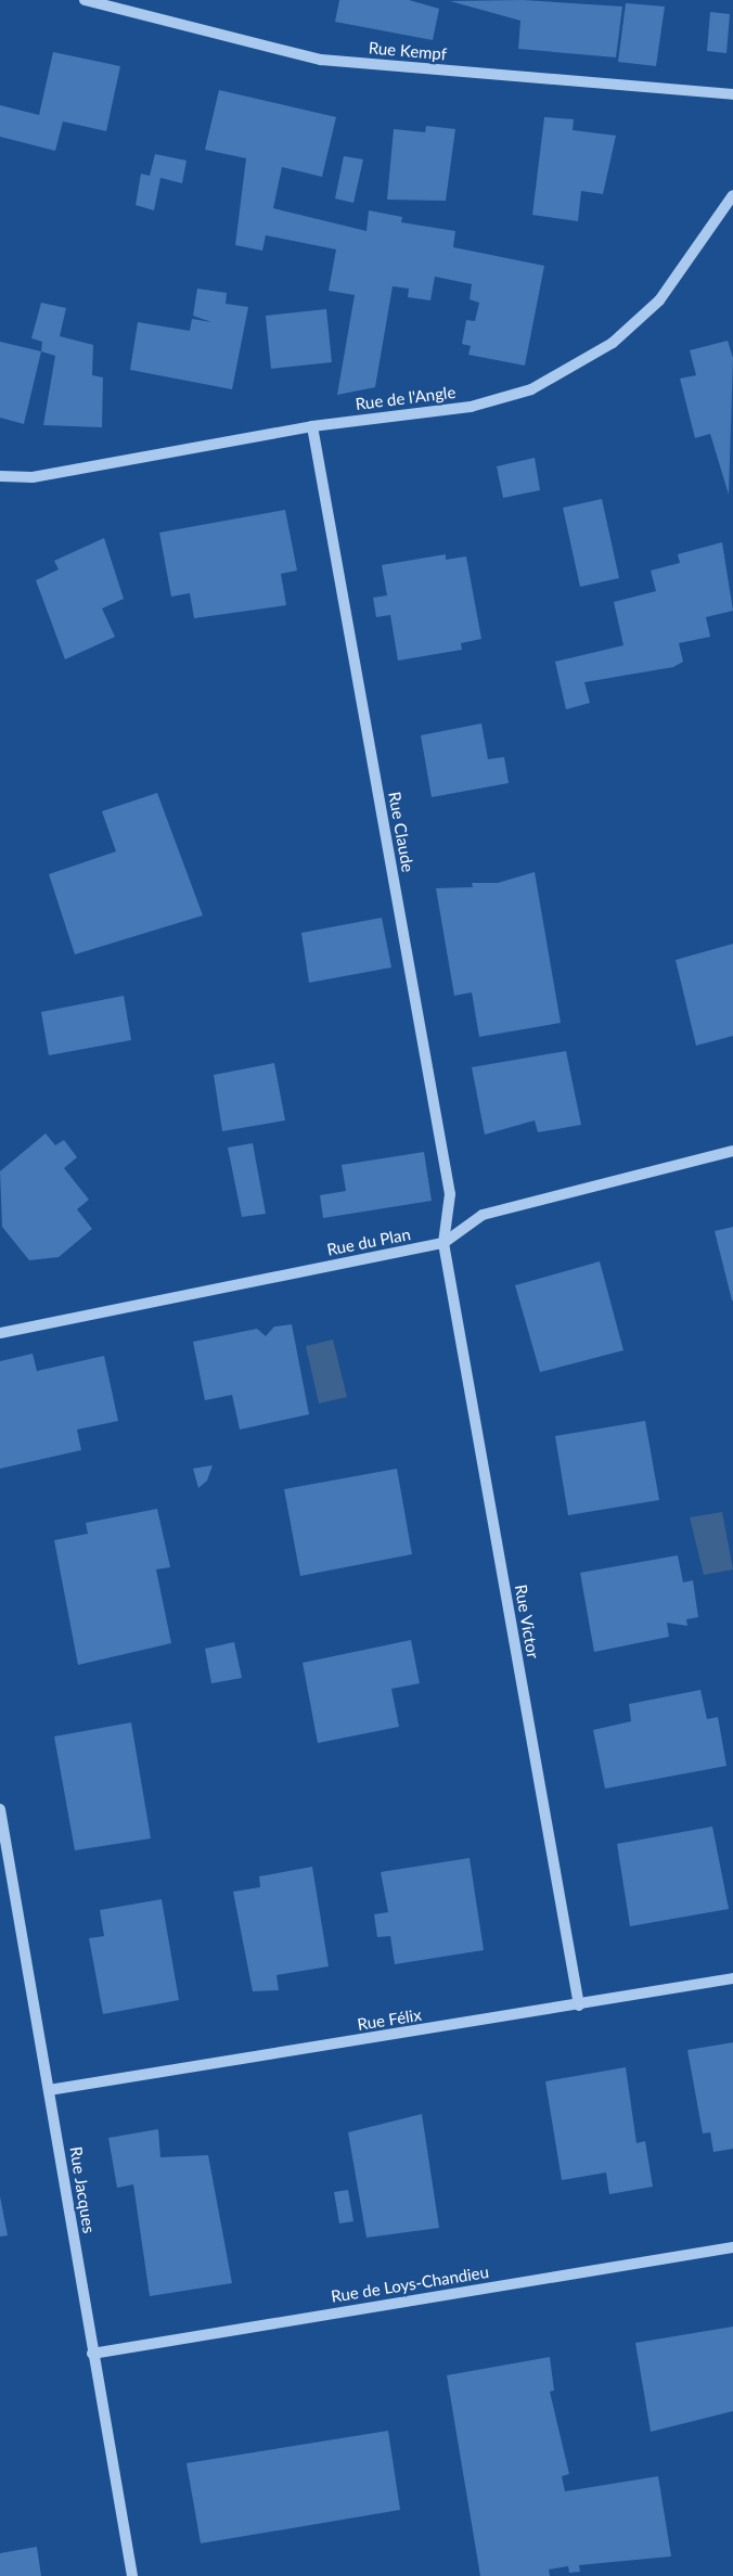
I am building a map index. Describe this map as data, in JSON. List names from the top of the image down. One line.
{"streets":{"street":["Rue Kempf","Rue de l'Angle","Rue Claude","Rue du Plan","Rue Victor","Rue Félix","Rue Jacques","Rue de Loys-Chandieu"]},"crossings":[["Rue de l'Angle","Rue Claude"],["Rue Claude","Rue du Plan"],["Rue Claude","Rue Victor"],["Rue du Plan","Rue Victor"],["Rue Victor","Rue Félix"],["Rue Félix","Rue Jacques"],["Rue Jacques","Rue de Loys-Chandieu"]]}
